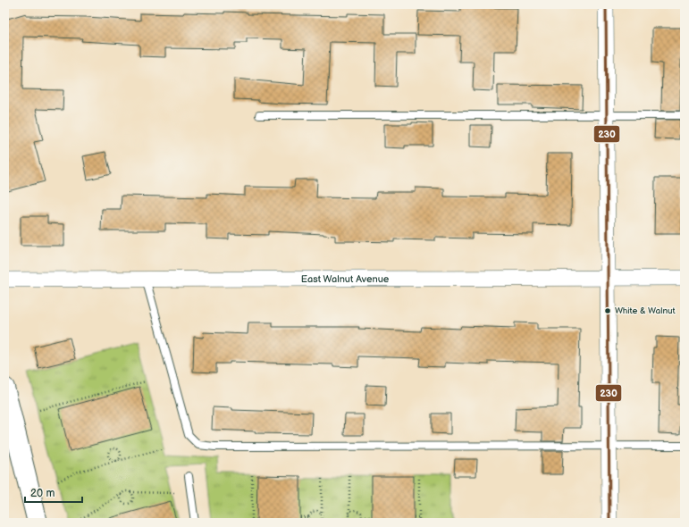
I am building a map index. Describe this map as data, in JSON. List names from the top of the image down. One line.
{"streets":{"street":["East Walnut Avenue"]},"places":["White & Walnut"],"lines":["transit line 230"],"scale_bar":"20 m"}
